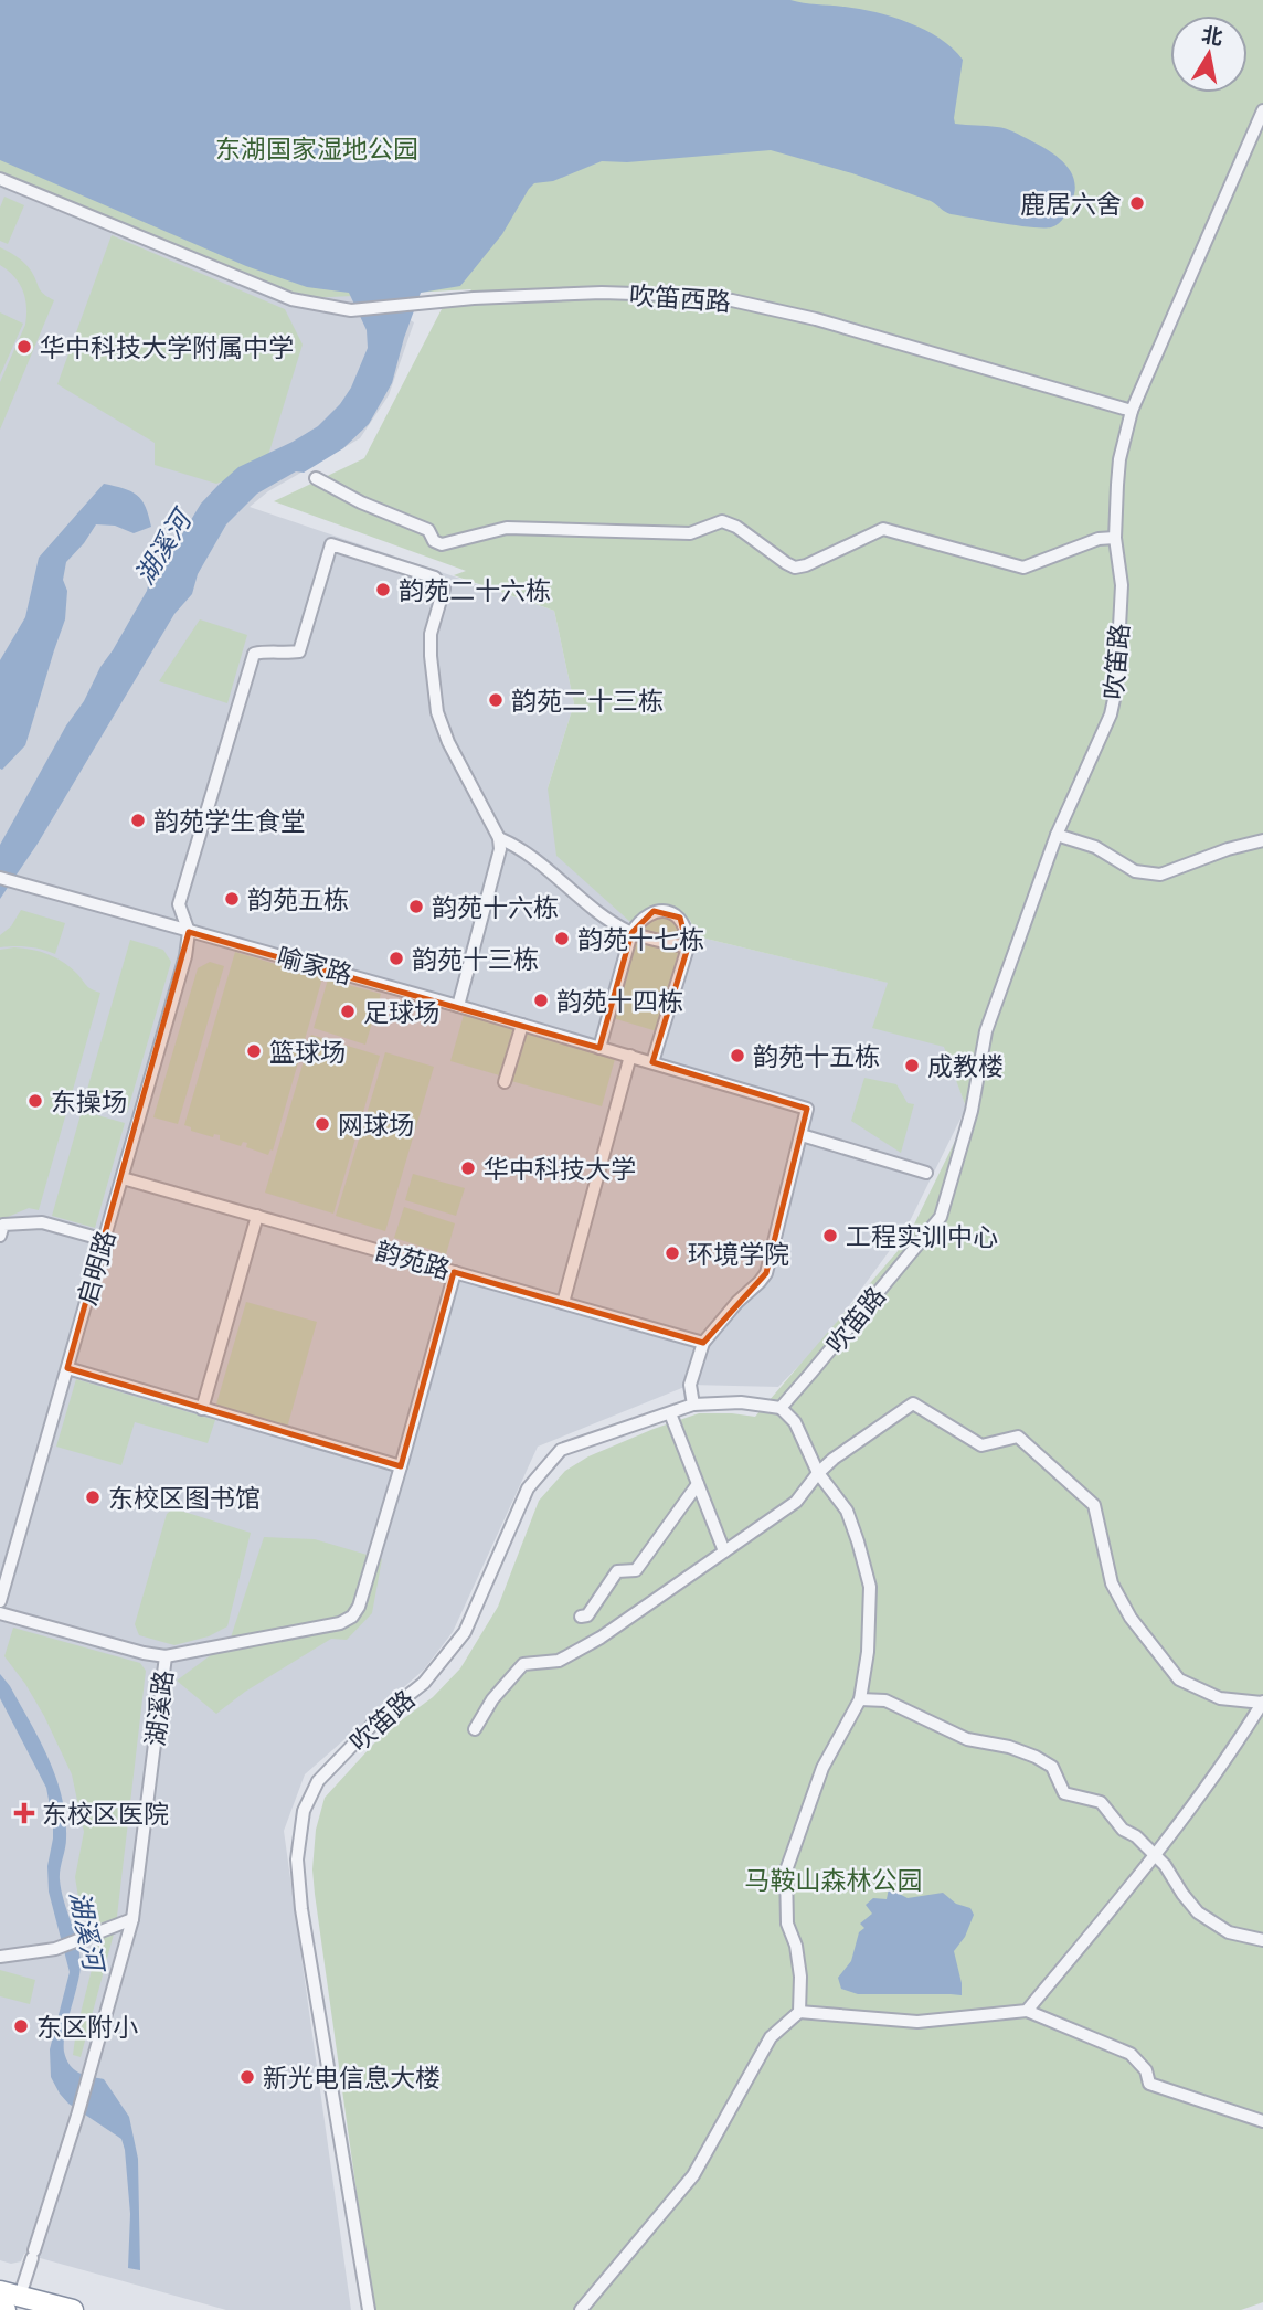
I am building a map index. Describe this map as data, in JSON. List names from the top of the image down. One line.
{"streets":{"street":["吹笛西路","吹笛路","喻家路","韵苑路","启明路","湖溪路"]},"crossings":[["吹笛西路","吹笛路"],["喻家路","启明路"],["韵苑路","启明路"],["韵苑路","湖溪路"]],"water":["湖溪河"],"parks":["东湖国家湿地公园","马鞍山森林公园"],"places":{"other":["鹿居六舍","华中科技大学附属中学","韵苑二十六栋","韵苑二十三栋","韵苑学生食堂","韵苑五栋","韵苑十六栋","韵苑十七栋","韵苑十三栋","韵苑十四栋","足球场","篮球场","韵苑十五栋","成教楼","东操场","网球场","华中科技大学","工程实训中心","环境学院","东校区图书馆","东区附小","新光电信息大楼"],"health":["东校区医院"]},"north":"top"}
